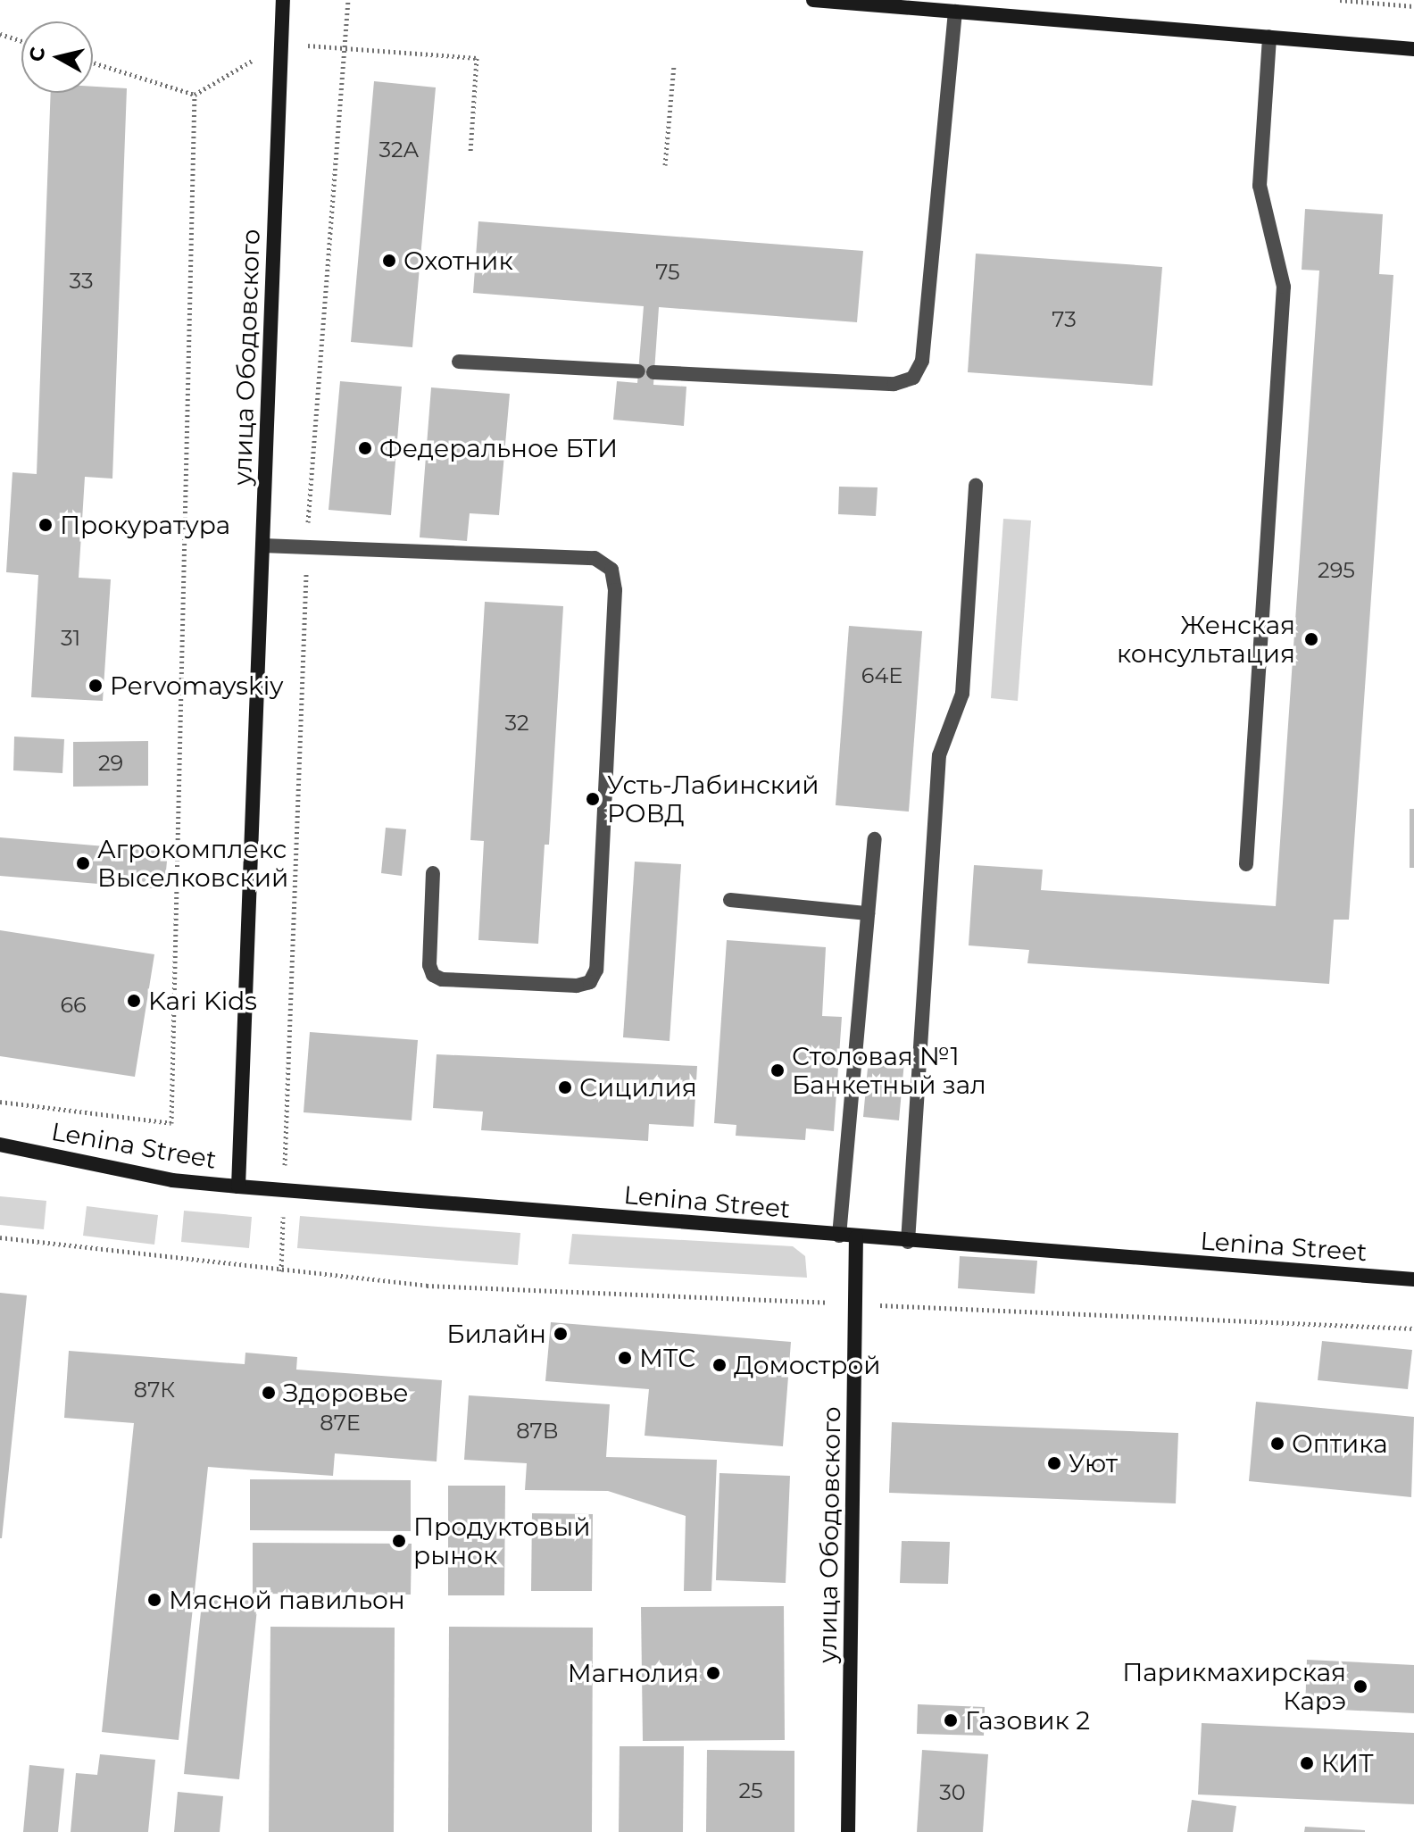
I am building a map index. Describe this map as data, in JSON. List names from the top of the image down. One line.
{"streets":{"street":["улица Ободовского","Lenina Street"]},"crossings":[["улица Ободовского","Lenina Street"]],"places":["Охотник","Федеральное БТИ","Прокуратура","Женская консультация","Pervomayskiy","Усть-Лабинский РОВД","Агрокомплекс Выселковский","Kari Kids","Столовая №1 Банкетный зал","Сицилия","Билайн","МТС","Домострой","Здоровье","Оптика","Уют","Продуктовый рынок","Мясной павильон","Магнолия","Парикмахирская Карэ","Газовик 2","КИТ"],"house_numbers":["32А","75","33","73","295","31","64Е","32","29","66","87К","87Е","87В","25","30"],"north":"left"}
